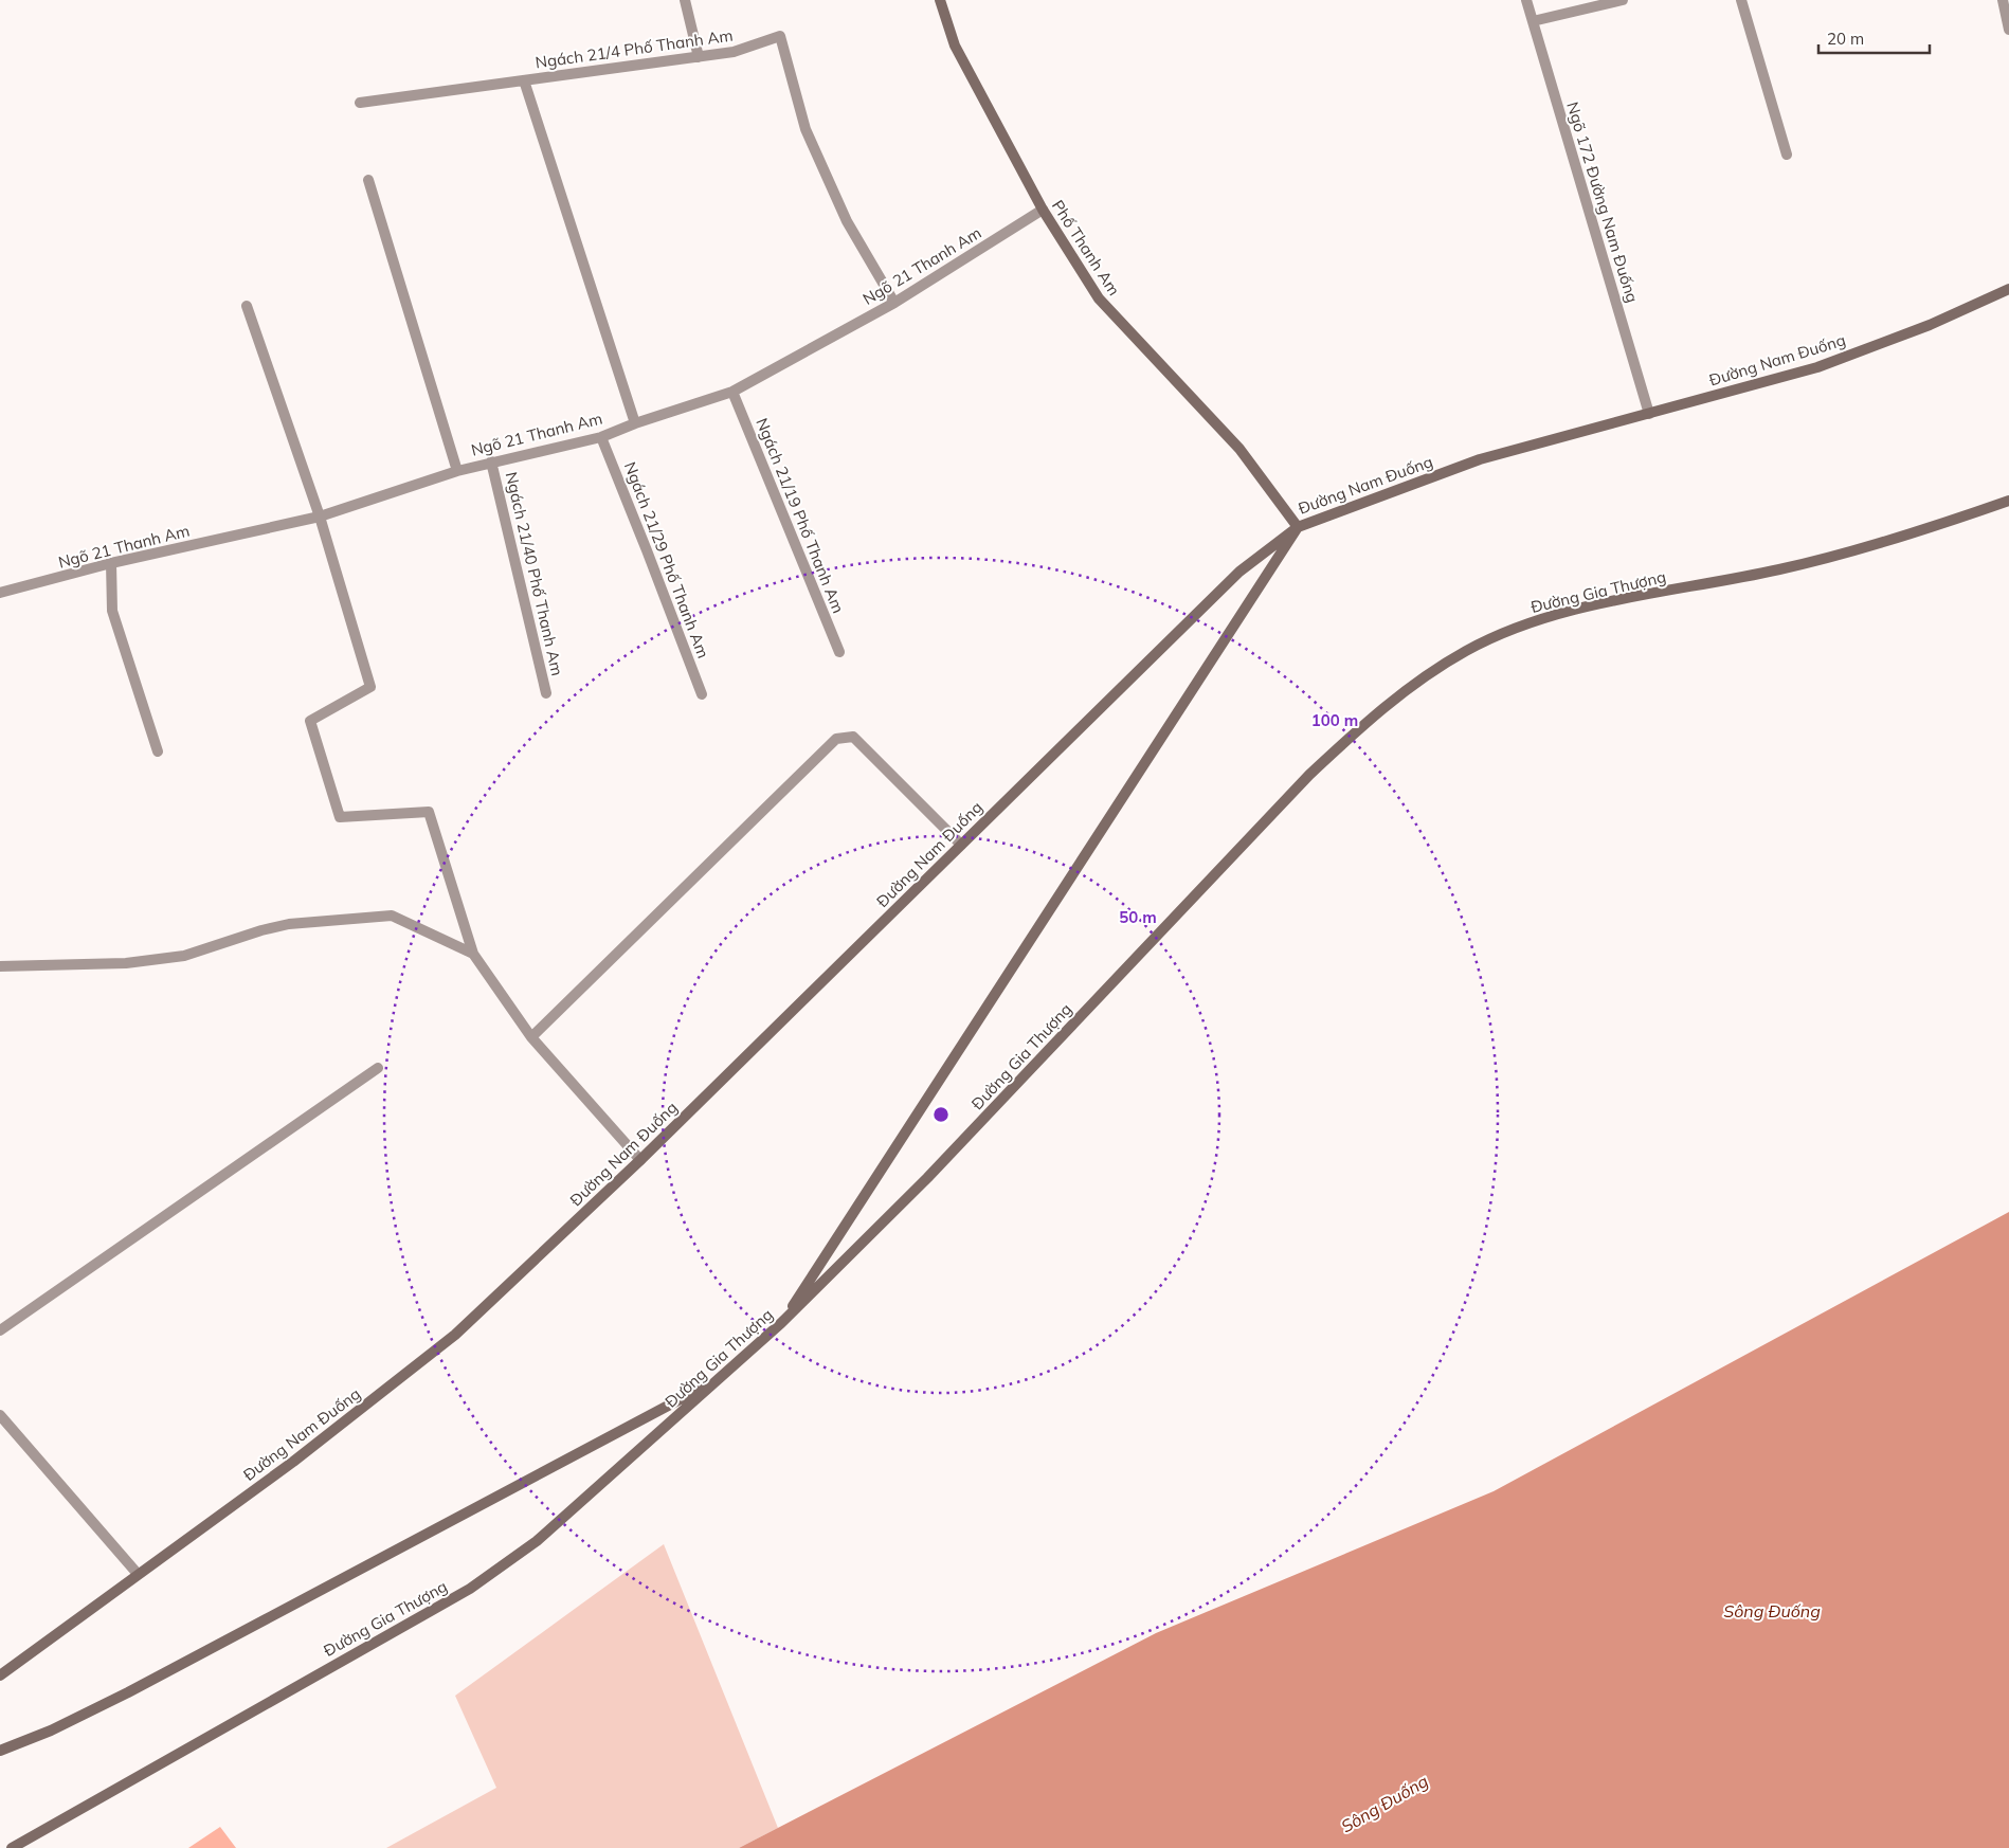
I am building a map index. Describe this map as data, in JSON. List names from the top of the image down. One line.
{"streets":{"main road":["Phố Thanh Am","Đường Nam Đuống","Đường Gia Thượng"],"street":["Ngách 21/4 Phố Thanh Am","Ngõ 172 Đường Nam Đuống","Ngõ 21 Thanh Am","Ngách 21/19 Phố Thanh Am","Ngách 21/29 Phố Thanh Am","Ngách 21/40 Phố Thanh Am"]},"crossings":[["Ngách 21/4 Phố Thanh Am","Ngõ 21 Thanh Am"],["Ngõ 172 Đường Nam Đuống","Đường Nam Đuống"],["Phố Thanh Am","Ngõ 21 Thanh Am"],["Phố Thanh Am","Đường Nam Đuống"],["Ngõ 21 Thanh Am","Ngách 21/19 Phố Thanh Am"],["Ngõ 21 Thanh Am","Ngách 21/29 Phố Thanh Am"],["Ngõ 21 Thanh Am","Ngách 21/40 Phố Thanh Am"]],"water":["Sông Đuống"],"scale_bar":"20 m","rings":["100 m","50 m"]}
